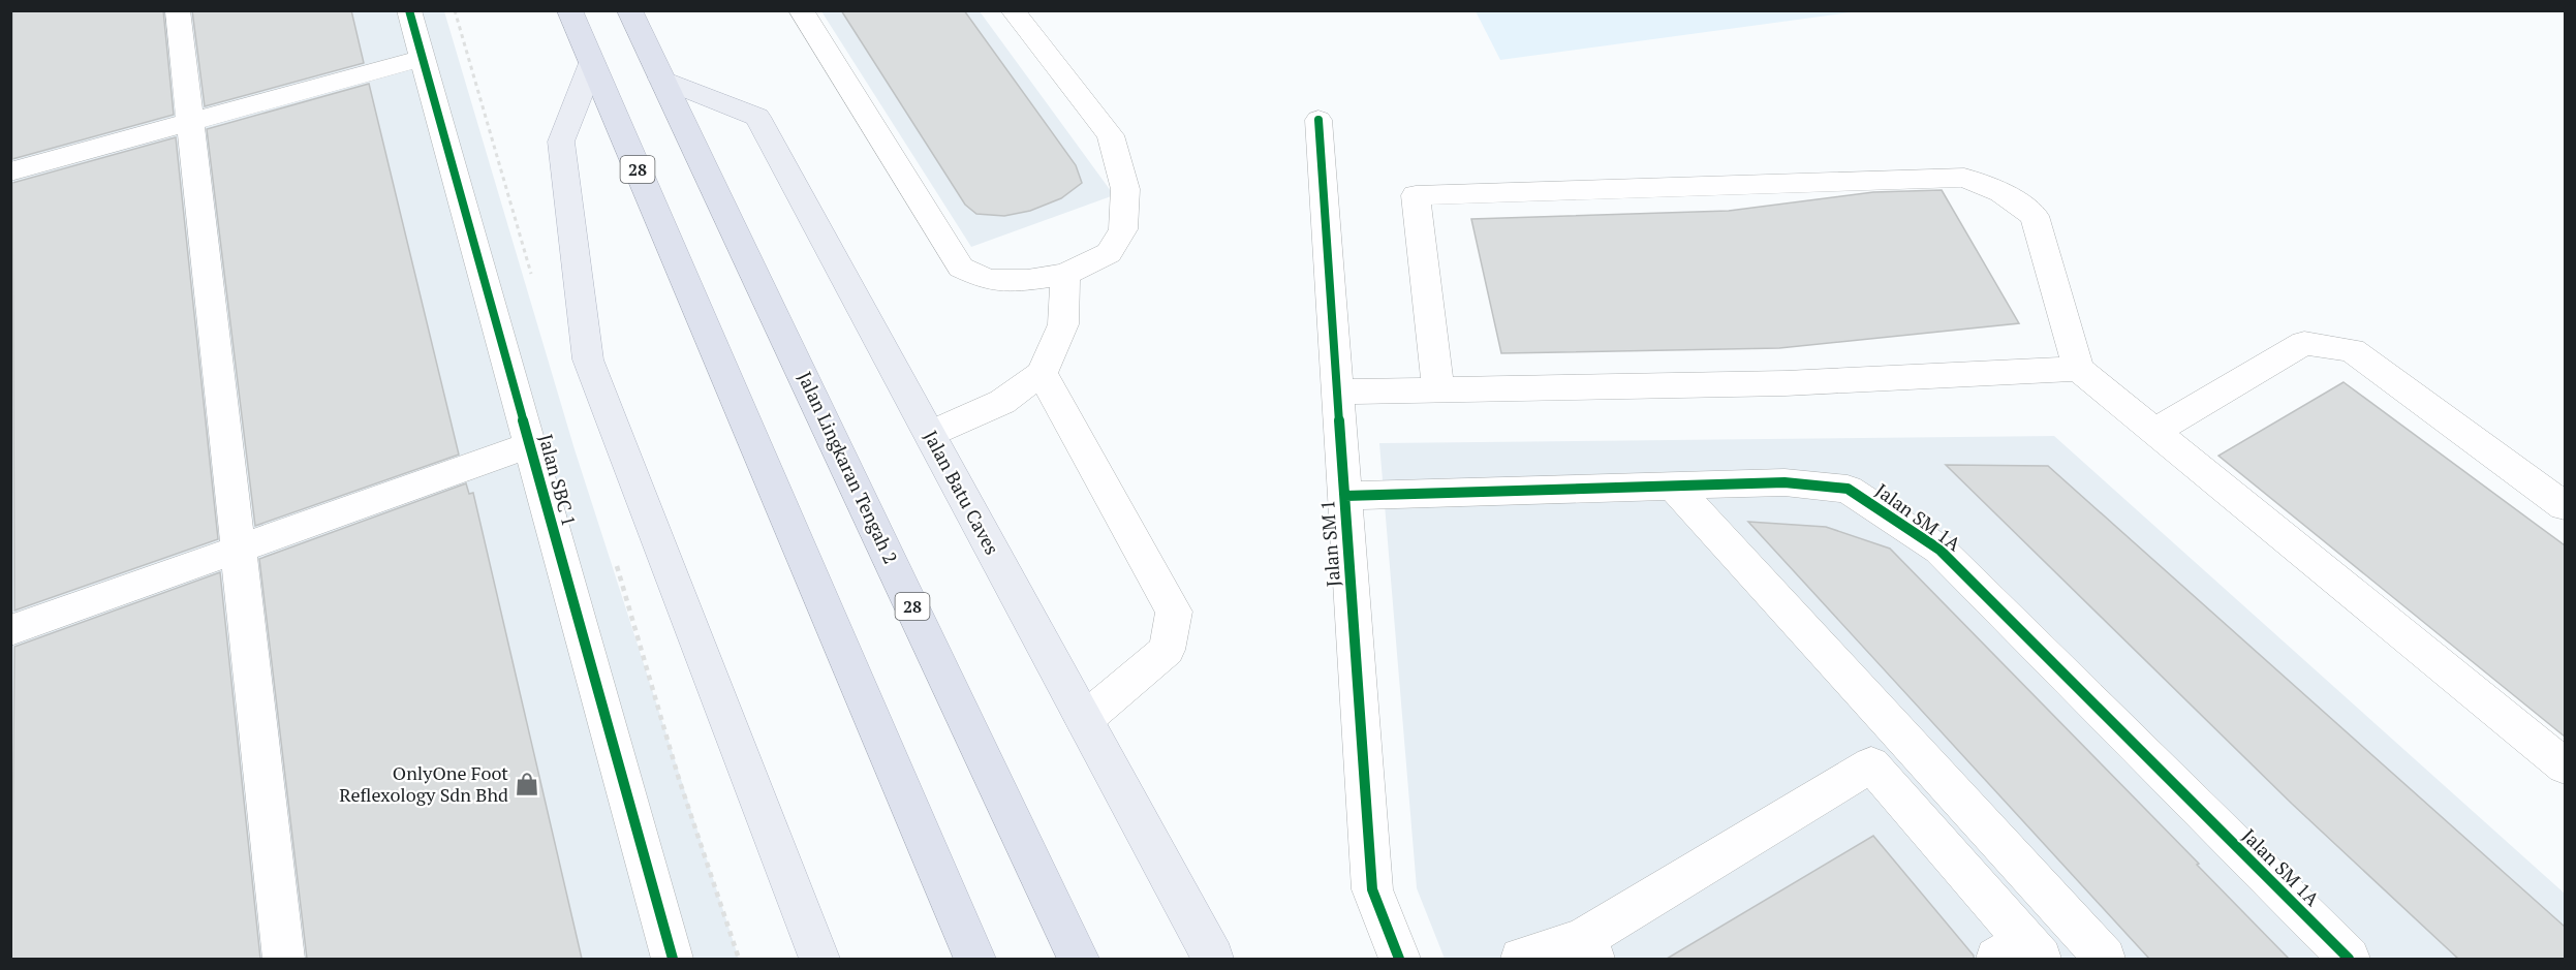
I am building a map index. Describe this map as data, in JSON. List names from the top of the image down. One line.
{"streets":{"highway":["28","Jalan Lingkaran Tengah 2"],"main road":["Jalan Batu Caves"],"street":["Jalan SBC 1","Jalan SM 1A","Jalan SM 1"]},"crossings":[["Jalan Lingkaran Tengah 2","Jalan Batu Caves"],["Jalan SM 1A","Jalan SM 1"]],"places":{"shop":["OnlyOne Foot Reflexology Sdn Bhd"]}}
